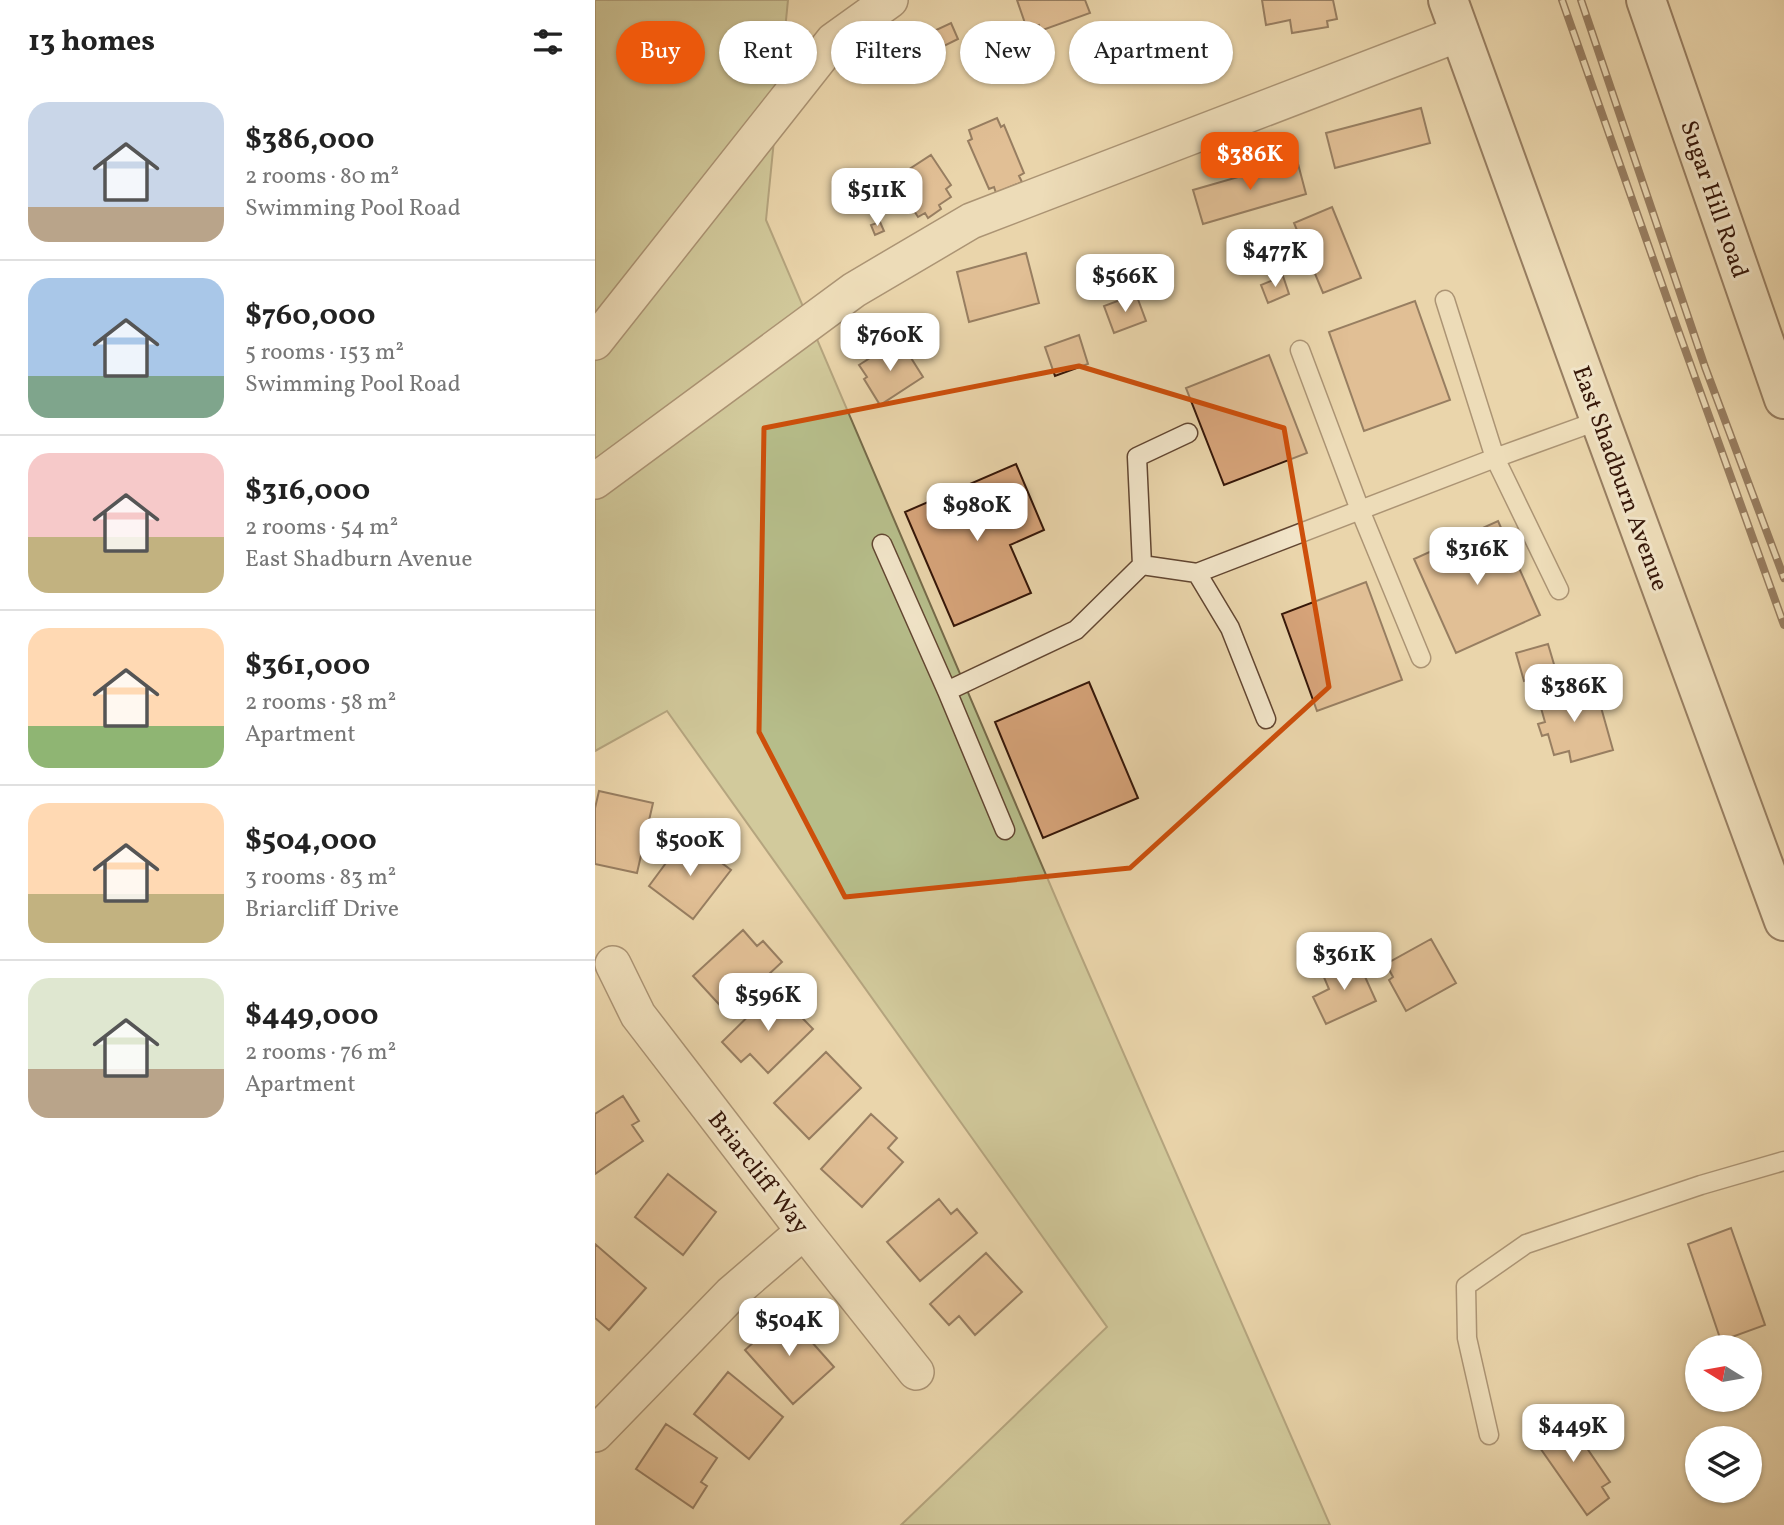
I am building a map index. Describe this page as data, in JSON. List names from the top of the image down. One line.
{"streets":{"street":["Sugar Hill Road","East Shadburn Avenue","Briarcliff Way"]},"north":"left","page":{"heading":"13 homes","chip":["Buy","Rent","Filters","New","Apartment"],"list":[{"name":"$386,000","note":"2 rooms · 80 m² · Swimming Pool Road"},{"name":"$760,000","note":"5 rooms · 153 m² · Swimming Pool Road"},{"name":"$316,000","note":"2 rooms · 54 m² · East Shadburn Avenue"},{"name":"$361,000","note":"2 rooms · 58 m² · Apartment"},{"name":"$504,000","note":"3 rooms · 83 m² · Briarcliff Drive"},{"name":"$449,000","note":"2 rooms · 76 m² · Apartment"}],"price":["$386K","$511K","$477K","$566K","$760K","$980K","$316K","$386K","$500K","$361K","$596K","$504K","$449K"]}}
